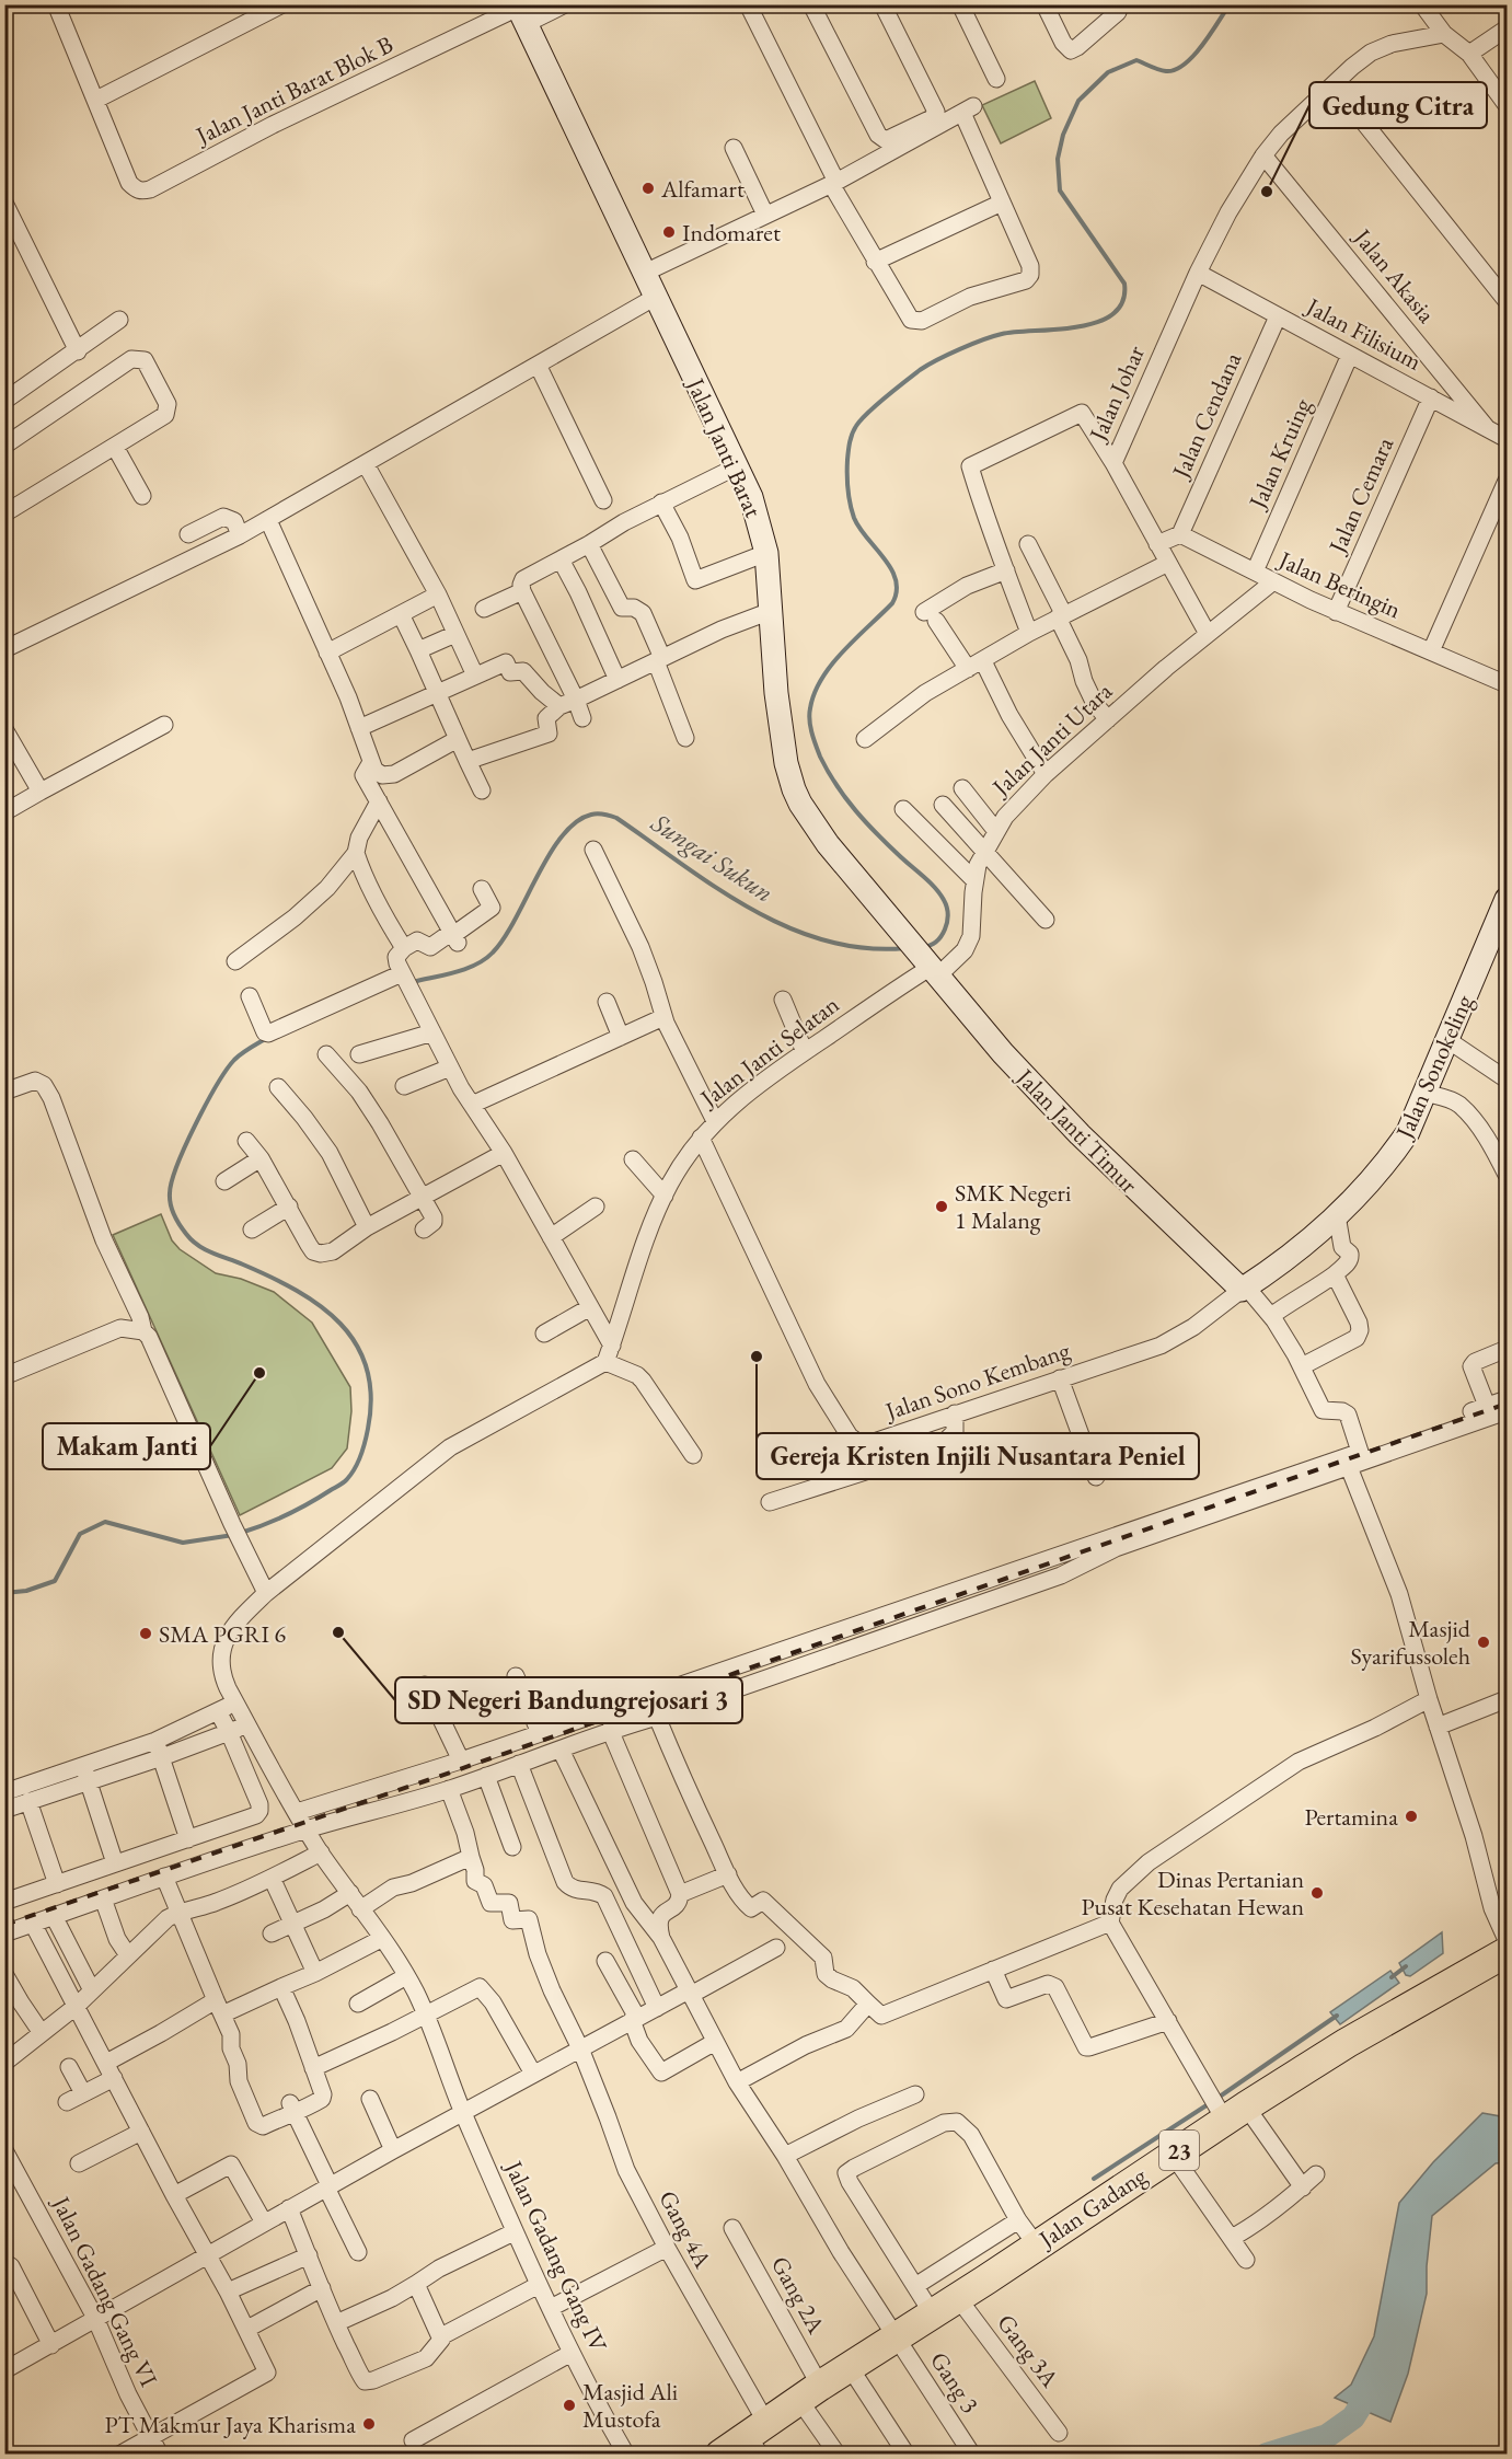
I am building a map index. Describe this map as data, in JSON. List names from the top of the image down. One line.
{"streets":{"highway":["23","Jalan Gadang"],"street":["Jalan Janti Barat Blok B","Jalan Akasia","Jalan Filisium","Jalan Johar","Jalan Cendana","Jalan Janti Barat","Jalan Kruing","Jalan Cemara","Jalan Beringin","Jalan Janti Utara","Jalan Janti Selatan","Jalan Sonokeling","Jalan Janti Timur","Jalan Sono Kembang","Gang 4A","Jalan Gadang Gang IV","Jalan Gadang Gang VI","Gang 2A","Gang 3A","Gang 3"]},"crossings":[["Jalan Janti Barat Blok B","Jalan Janti Barat"],["Jalan Akasia","Jalan Filisium"],["Jalan Akasia","Jalan Johar"],["Jalan Filisium","Jalan Johar"],["Jalan Filisium","Jalan Cendana"],["Jalan Filisium","Jalan Kruing"],["Jalan Filisium","Jalan Cemara"],["Jalan Johar","Jalan Janti Utara"],["Jalan Cendana","Jalan Beringin"],["Jalan Janti Barat","Jalan Janti Utara"],["Jalan Janti Barat","Jalan Janti Selatan"],["Jalan Janti Barat","Jalan Janti Timur"],["Jalan Kruing","Jalan Beringin"],["Jalan Cemara","Jalan Beringin"],["Jalan Beringin","Jalan Janti Utara"],["Jalan Janti Utara","Jalan Janti Selatan"],["Jalan Janti Utara","Jalan Janti Timur"],["Jalan Janti Selatan","Jalan Janti Timur"],["Jalan Janti Selatan","Jalan Sono Kembang"],["Jalan Janti Selatan","Jalan Gadang Gang IV"],["Jalan Sonokeling","Jalan Janti Timur"],["Jalan Sonokeling","Jalan Sono Kembang"],["Jalan Janti Timur","Jalan Sono Kembang"],["Jalan Gadang","Gang 4A"],["Jalan Gadang","Gang 2A"],["Jalan Gadang","Gang 3A"],["Jalan Gadang","Gang 3"]],"water":["Sungai Sukun"],"places":["Alfamart","Gedung Citra","Indomaret","SMK Negeri 1 Malang","Gereja Kristen Injili Nusantara Peniel","Makam Janti","SD Negeri Bandungrejosari 3","SMA PGRI 6","Masjid Syarifussoleh","Pertamina","Dinas Pertanian Pusat Kesehatan Hewan","Masjid Ali Mustofa","PT Makmur Jaya Kharisma"]}
